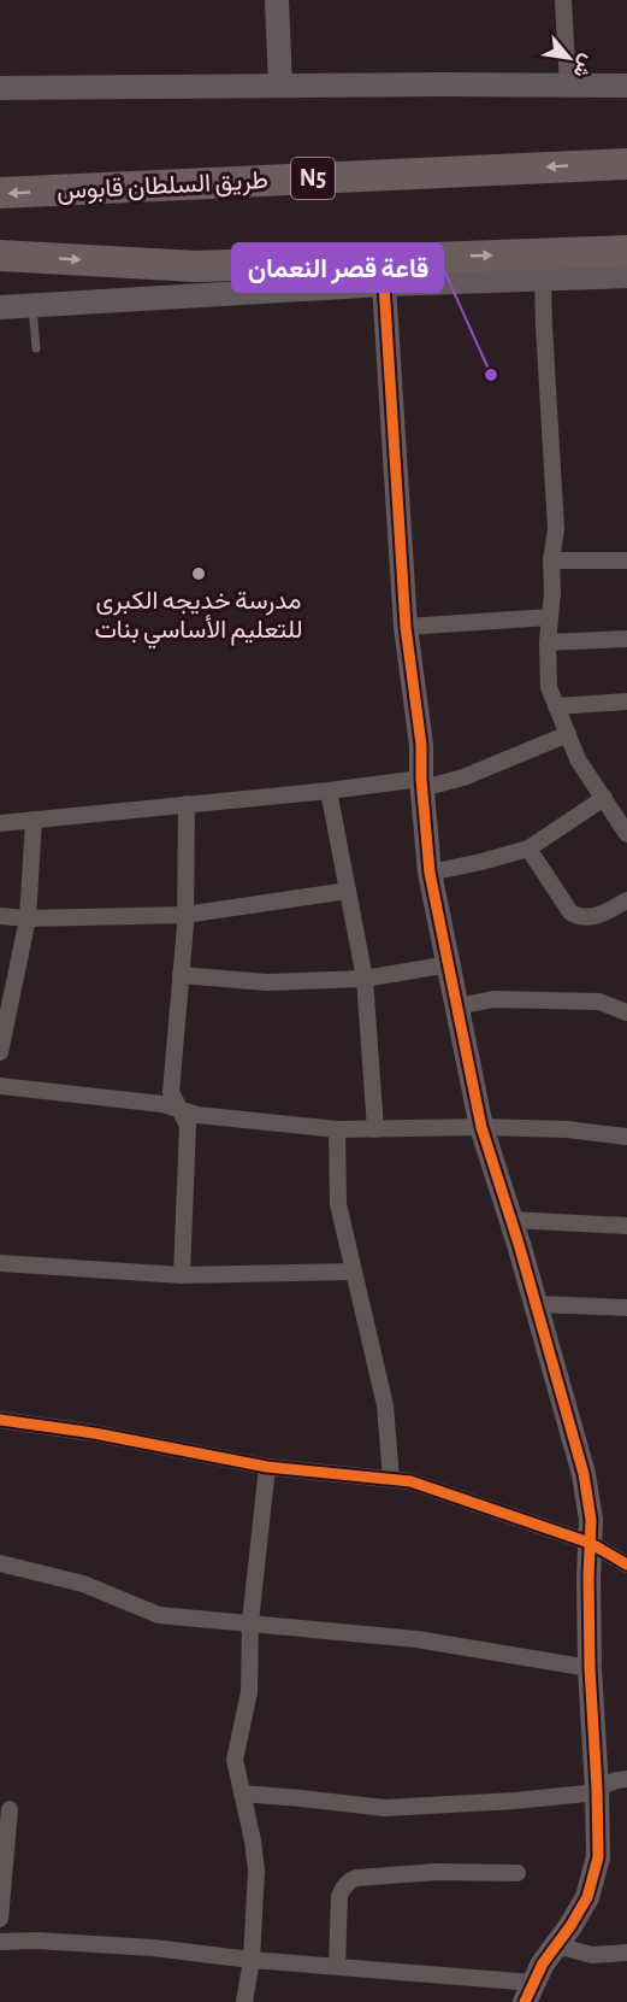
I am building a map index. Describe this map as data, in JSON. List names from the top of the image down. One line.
{"streets":{"highway":["N5","طريق السلطان قابوس"]},"places":["قاعة قصر النعمان","مدرسة خديجه الكبرى للتعليم الأساسي بنات"],"north":"bottom right"}
